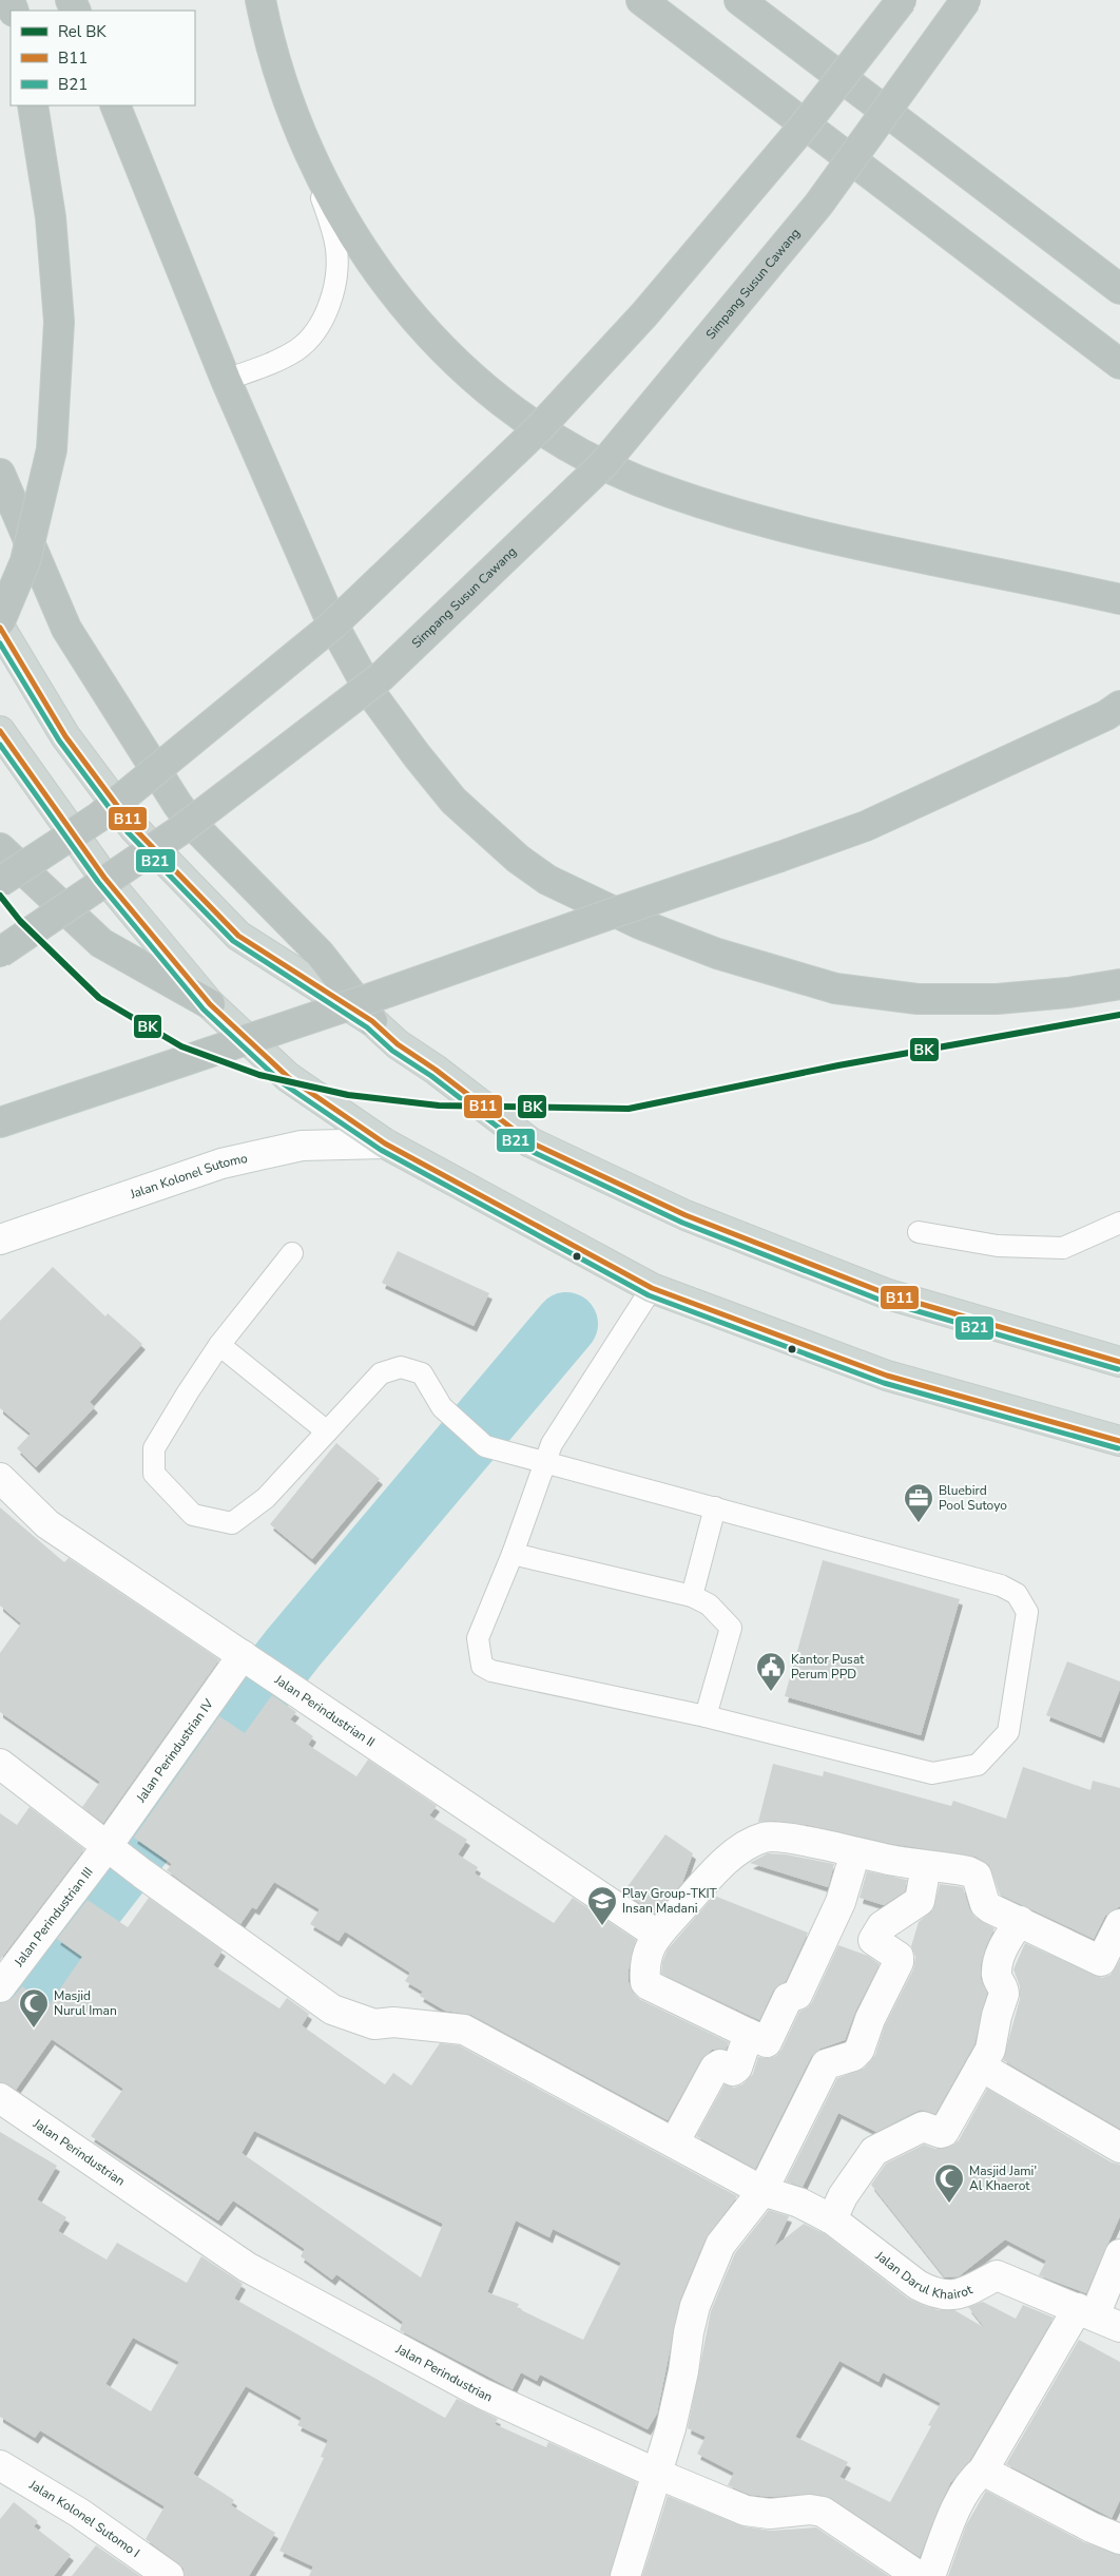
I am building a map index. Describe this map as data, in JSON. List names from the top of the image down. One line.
{"streets":{"highway":["Simpang Susun Cawang"],"street":["Jalan Kolonel Sutomo","Jalan Perindustrian II","Jalan Perindustrian IV","Jalan Perindustrian III","Jalan Perindustrian","Jalan Darul Khairot","Jalan Kolonel Sutomo I"]},"crossings":[["Jalan Perindustrian II","Jalan Perindustrian IV"],["Jalan Perindustrian IV","Jalan Perindustrian III"],["Jalan Perindustrian IV","Jalan Darul Khairot"],["Jalan Perindustrian III","Jalan Darul Khairot"]],"places":{"office":["Bluebird Pool Sutoyo"],"public building":["Kantor Pusat Perum PPD"],"school or university":["Play Group-TKIT Insan Madani"],"mosque":["Masjid Nurul Iman","Masjid Jami' Al Khaerot"]},"lines":["transit line B11","transit line B21","rail line BK"],"legend":["Rel BK","B11","B21"]}
